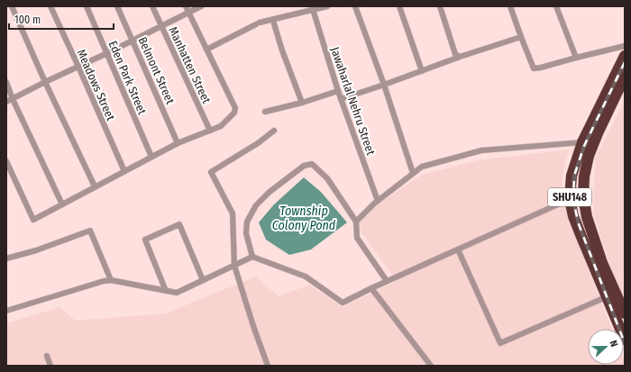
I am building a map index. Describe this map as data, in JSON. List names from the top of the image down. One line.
{"streets":{"highway":["SHU148"],"street":["Manhatten Street","Belmont Street","Eden Park Street","Meadows Street","Jawaharlal Nehru Street"]},"water":["Township Colony Pond"],"scale_bar":"100 m","north":"right"}
